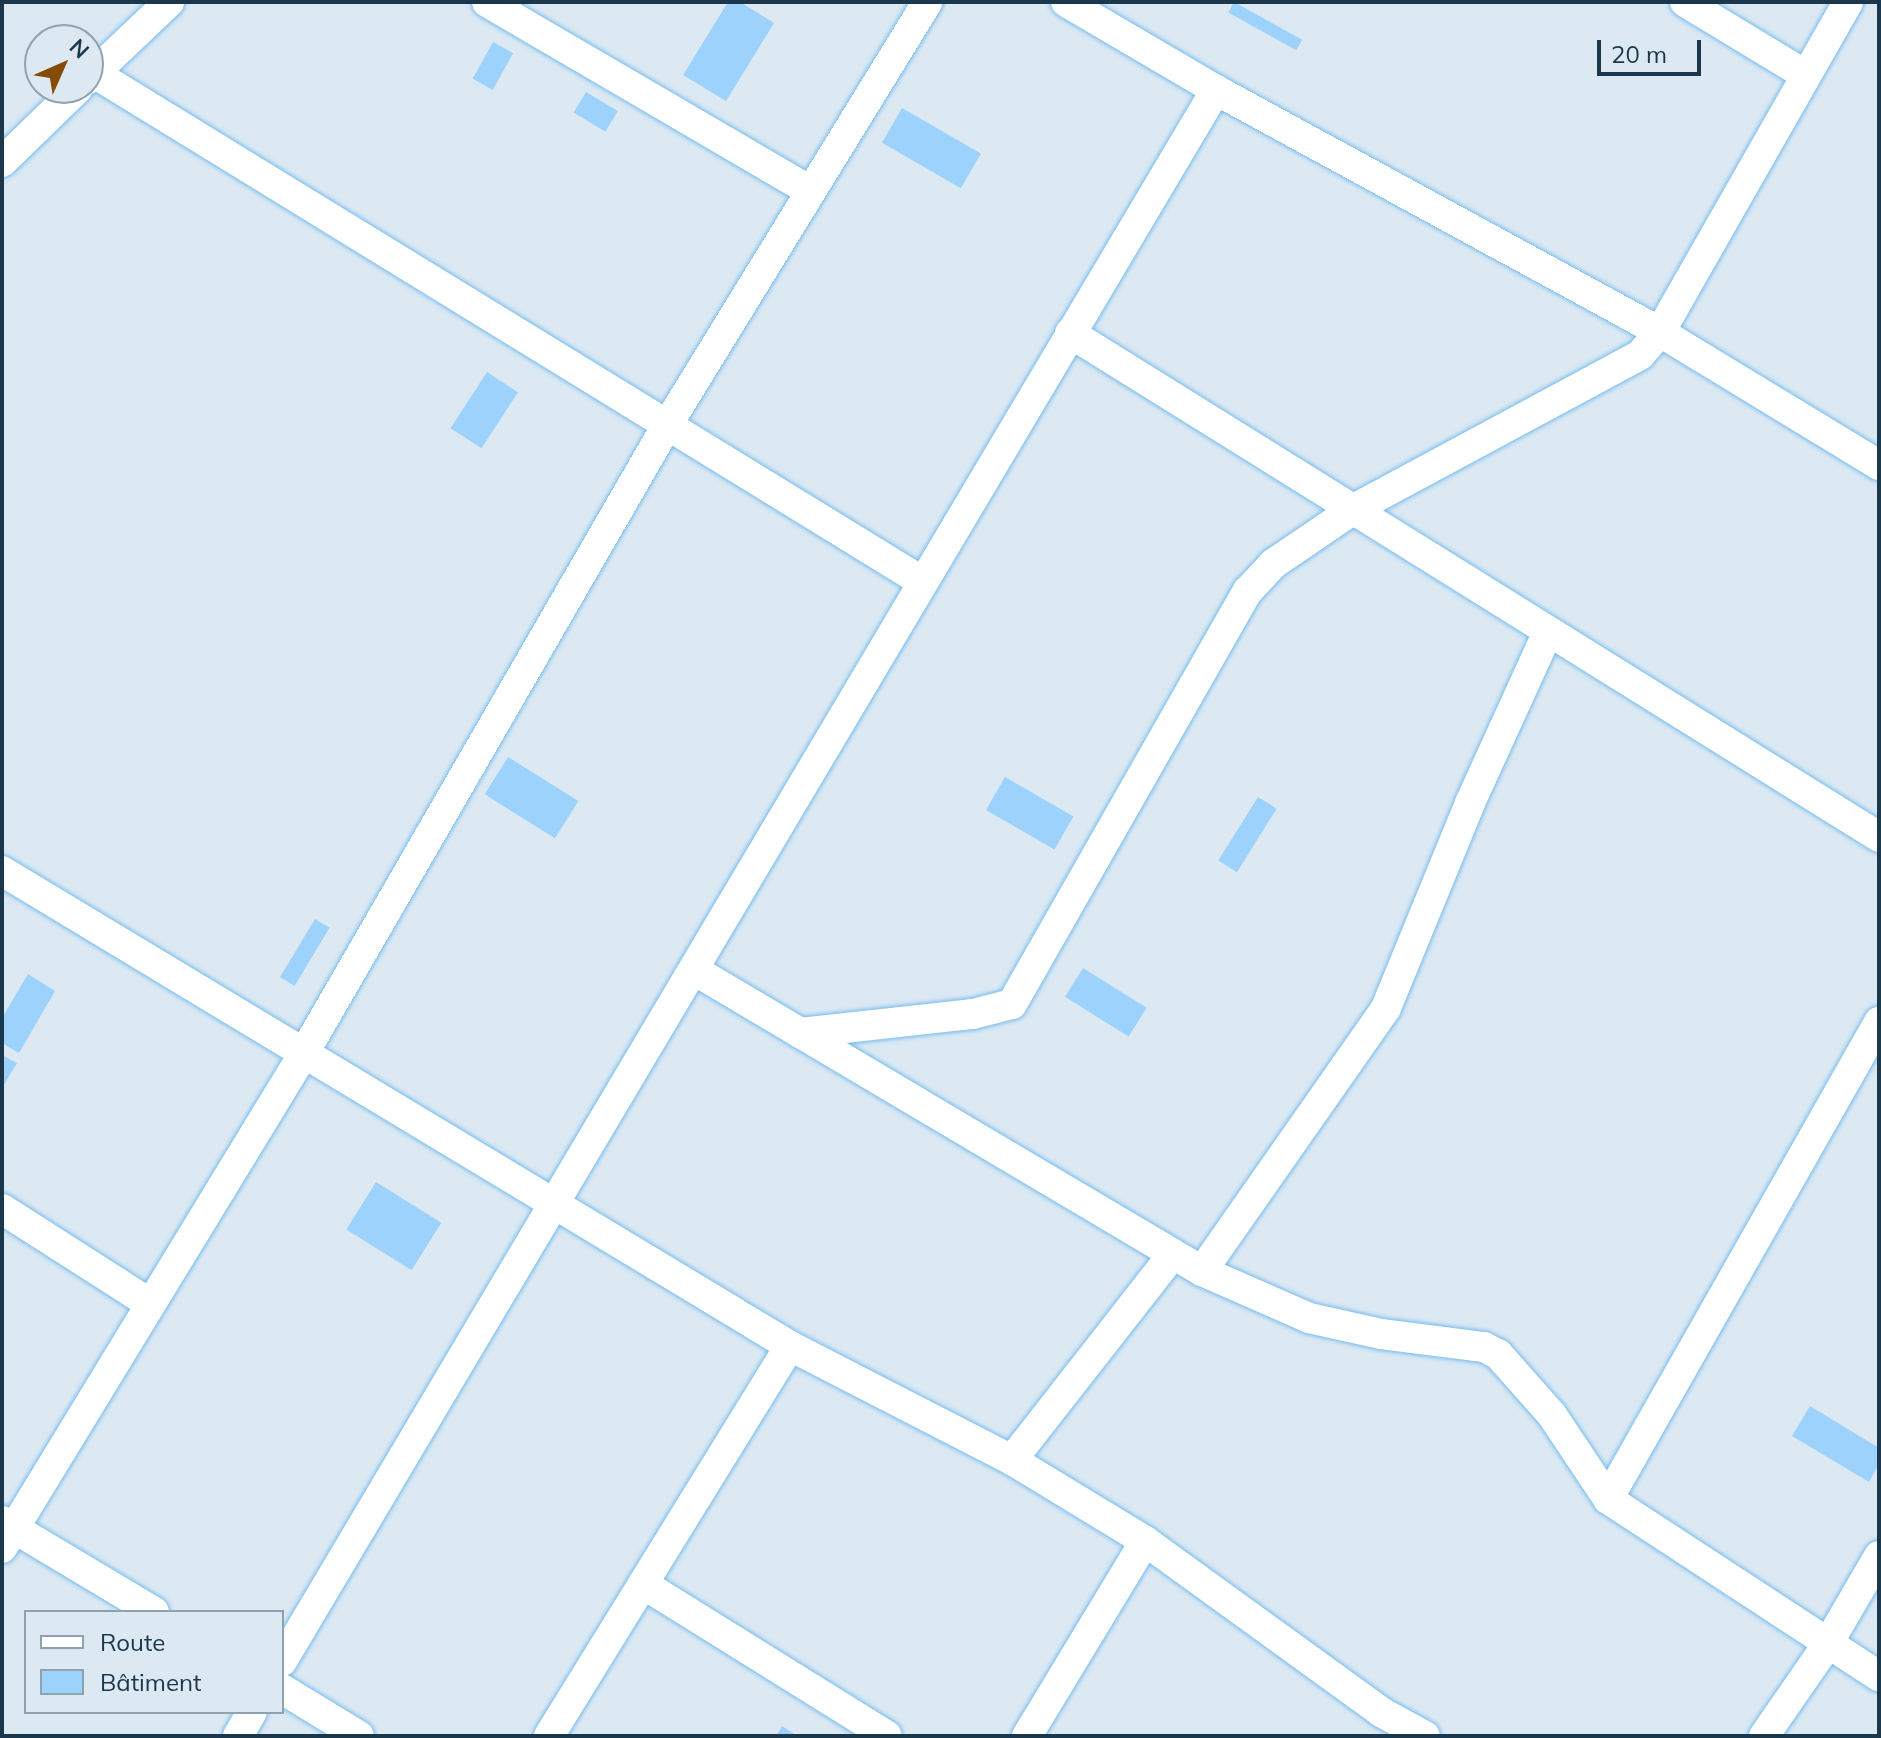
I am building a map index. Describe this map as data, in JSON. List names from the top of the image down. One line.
{"legend":["Route","Bâtiment"],"scale_bar":"20 m","north":"top right"}
